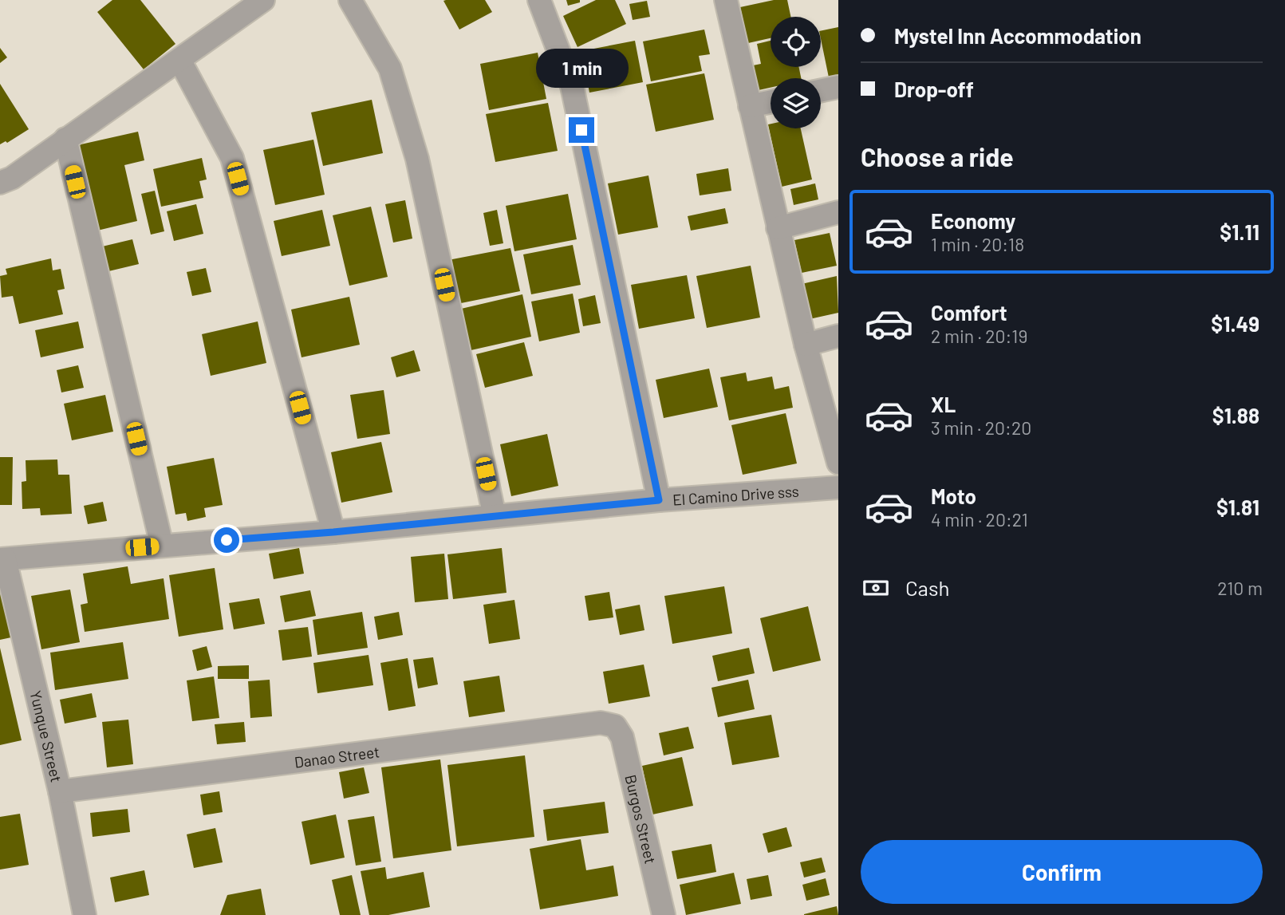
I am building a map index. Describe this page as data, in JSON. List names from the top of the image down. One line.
{"streets":{"street":["El Camino Drive sss","Yunque Street","Danao Street","Burgos Street"]},"crossings":[["El Camino Drive sss","Yunque Street"],["Yunque Street","Danao Street"],["Danao Street","Burgos Street"]],"page":{"banner":["Mystel Inn Accommodation","Drop-off"],"bubble":"1 min","heading":"Choose a ride","list":[{"name":"Economy","note":"1 min · 20:18","value":"$1.11"},{"name":"Comfort","note":"2 min · 20:19","value":"$1.49"},{"name":"XL","note":"3 min · 20:20","value":"$1.88"},{"name":"Moto","note":"4 min · 20:21","value":"$1.81"}],"pay":["Cash","210 m"],"buttons":"Confirm"}}
